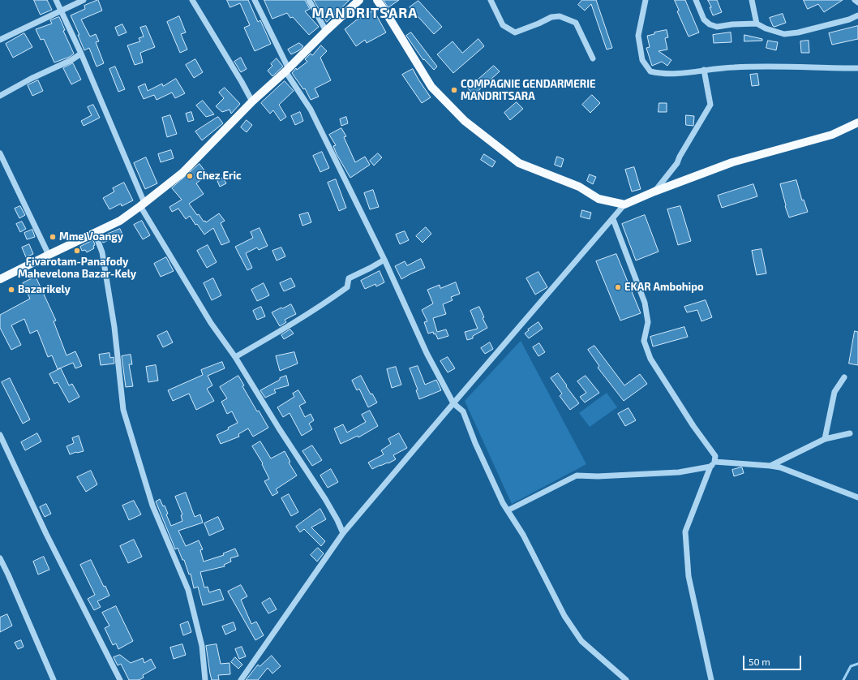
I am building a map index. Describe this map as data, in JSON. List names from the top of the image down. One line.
{"districts":["MANDRITSARA"],"places":["COMPAGNIE GENDARMERIE MANDRITSARA","Chez Eric","Mme Voangy","Fivarotam-Panafody Mahevelona Bazar-Kely","EKAR Ambohipo","Bazarikely"],"scale_bar":"50 m"}
